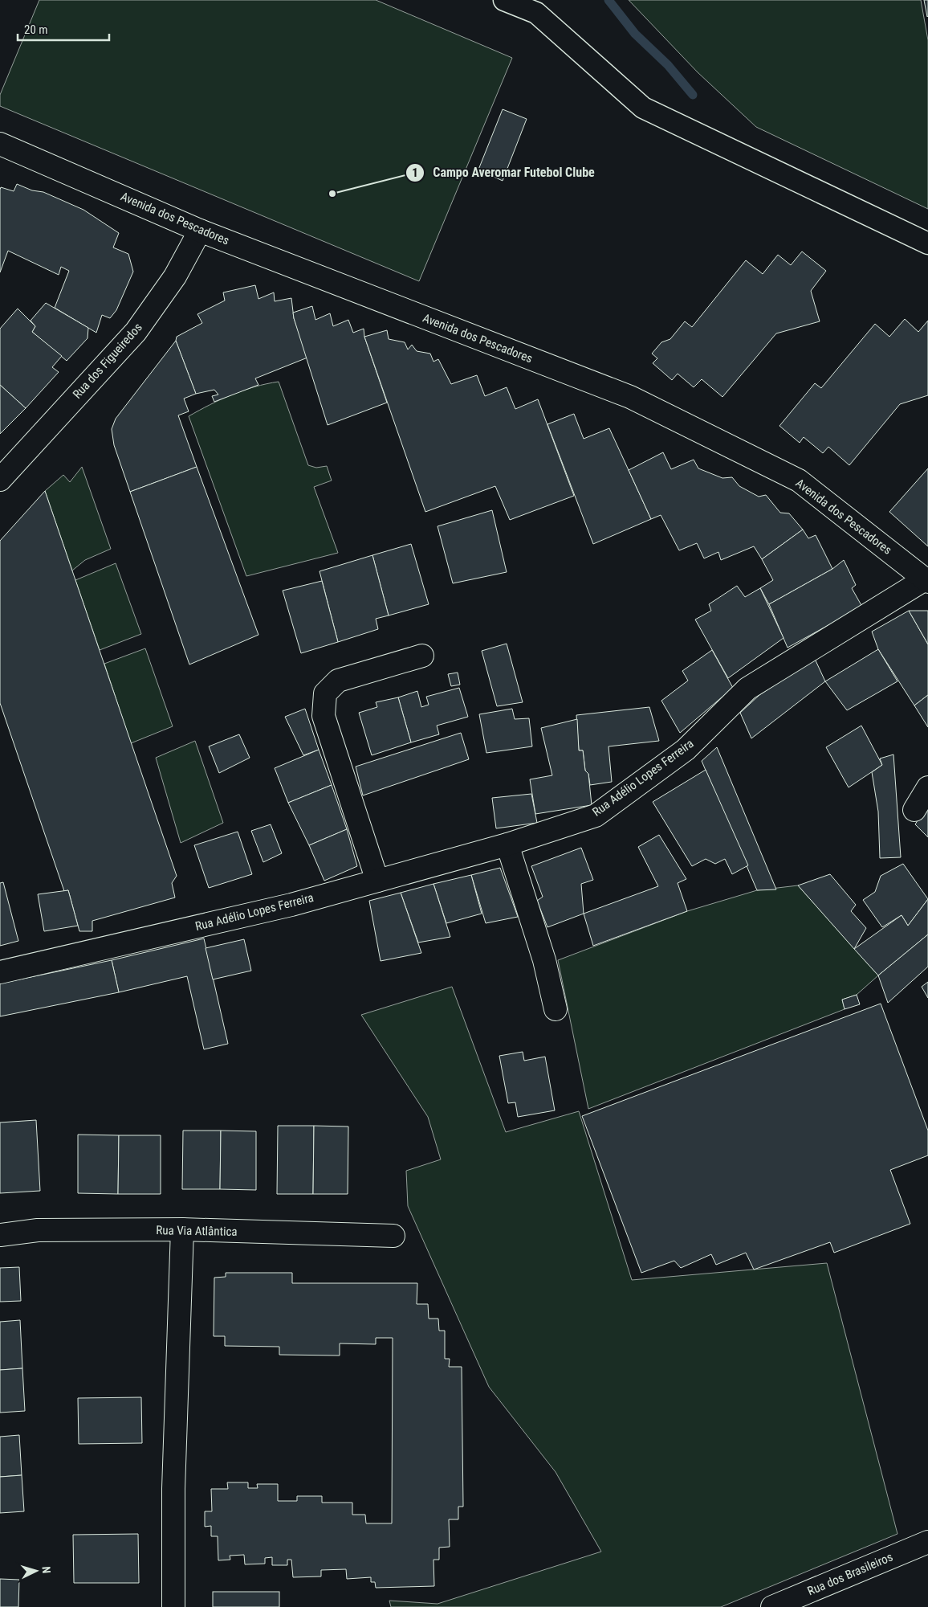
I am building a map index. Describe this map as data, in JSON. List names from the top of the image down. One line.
{"streets":{"street":["Avenida dos Pescadores","Rua dos Figueiredos","Rua Adélio Lopes Ferreira","Rua Via Atlântica","Rua dos Brasileiros"]},"crossings":[["Avenida dos Pescadores","Rua dos Figueiredos"],["Avenida dos Pescadores","Rua Adélio Lopes Ferreira"]],"places":["Campo Averomar Futebol Clube"],"scale_bar":"20 m","north":"right"}
